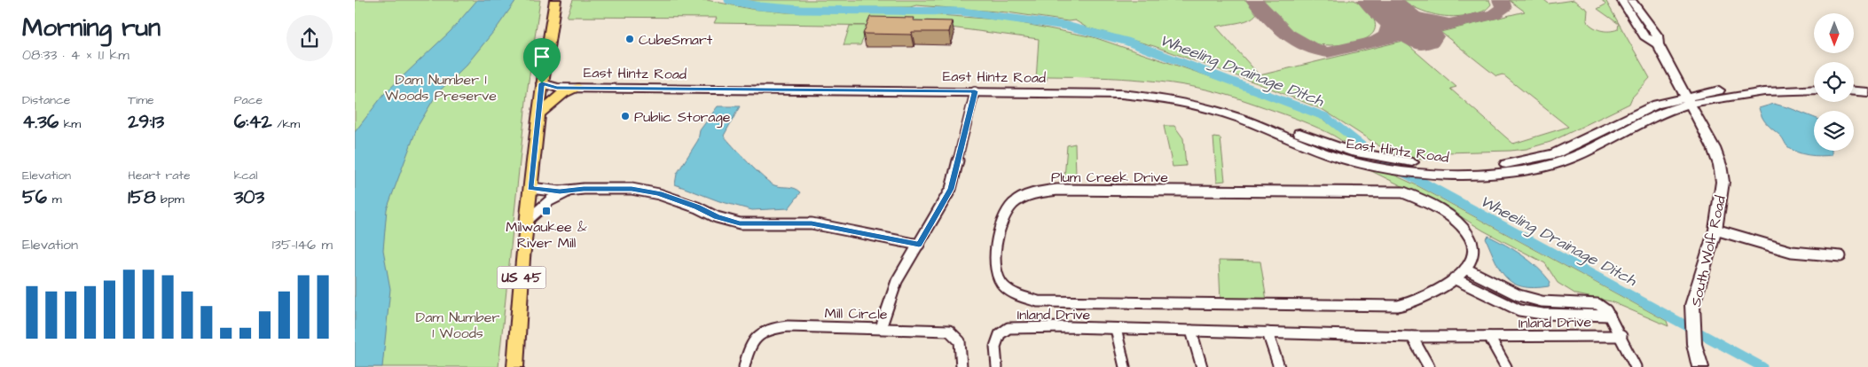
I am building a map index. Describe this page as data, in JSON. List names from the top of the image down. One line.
{"streets":{"main road":["East Hintz Road","South Wolf Road","US 45"],"street":["Plum Creek Drive","Mill Circle","Inland Drive"]},"crossings":[["East Hintz Road","South Wolf Road"],["East Hintz Road","US 45"]],"water":["Wheeling Drainage Ditch"],"parks":["Dam Number 1 Woods Preserve","Dam Number 1 Woods"],"places":{"other":["CubeSmart","Public Storage"],"transit":["Milwaukee & River Mill"]},"north":"bottom","page":{"heading":["Morning run","08:33 · 4 × 1.1 km"],"stats":[["Distance","4.36 km"],["Time","29:13"],["Pace","6:42 /km"],["Elevation","56 m"],["Heart rate","158 bpm"],["kcal","303"]],"chart":["Elevation","135–146 m"]}}
